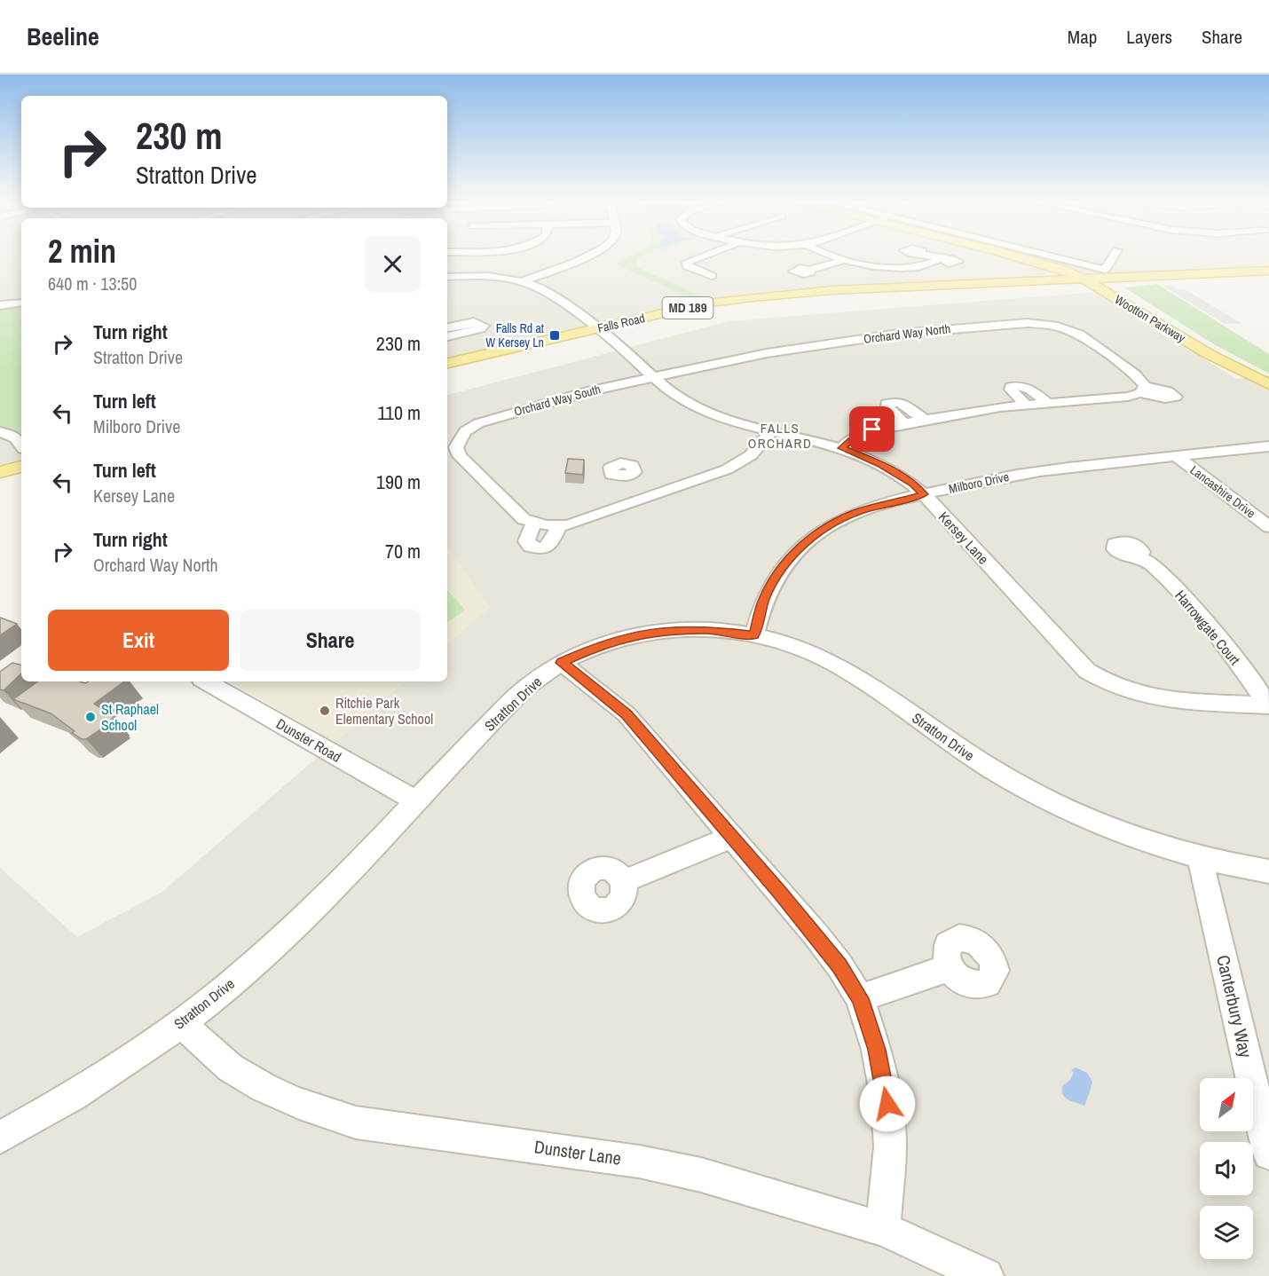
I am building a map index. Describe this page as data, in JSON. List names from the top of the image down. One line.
{"streets":{"main road":["MD 189","Wootton Parkway","Falls Road"],"street":["Orchard Way North","Orchard Way South","Milboro Drive","Lancashire Drive","Kersey Lane","Harrowgate Court","Stratton Drive","Dunster Road","Canterbury Way","Dunster Lane"]},"crossings":[["Wootton Parkway","Falls Road"],["Falls Road","Kersey Lane"],["Orchard Way North","Orchard Way South"],["Orchard Way North","Kersey Lane"],["Orchard Way South","Kersey Lane"],["Milboro Drive","Lancashire Drive"],["Milboro Drive","Kersey Lane"],["Milboro Drive","Stratton Drive"],["Kersey Lane","Harrowgate Court"],["Stratton Drive","Dunster Road"],["Stratton Drive","Canterbury Way"],["Stratton Drive","Dunster Lane"]],"districts":["FALLS ORCHARD"],"places":{"transit":["Falls Rd at W Kersey Ln"],"other":["Ritchie Park Elementary School","St Raphael School"]},"north":"top right","page":{"header":"Beeline","nav":["Map","Layers","Share"],"turn":["230 m","Stratton Drive"],"heading":["2 min","640 m · 13:50"],"list":[{"name":"Turn right","note":"Stratton Drive","value":"230 m"},{"name":"Turn left","note":"Milboro Drive","value":"110 m"},{"name":"Turn left","note":"Kersey Lane","value":"190 m"},{"name":"Turn right","note":"Orchard Way North","value":"70 m"}],"buttons":["Exit","Share"]}}
